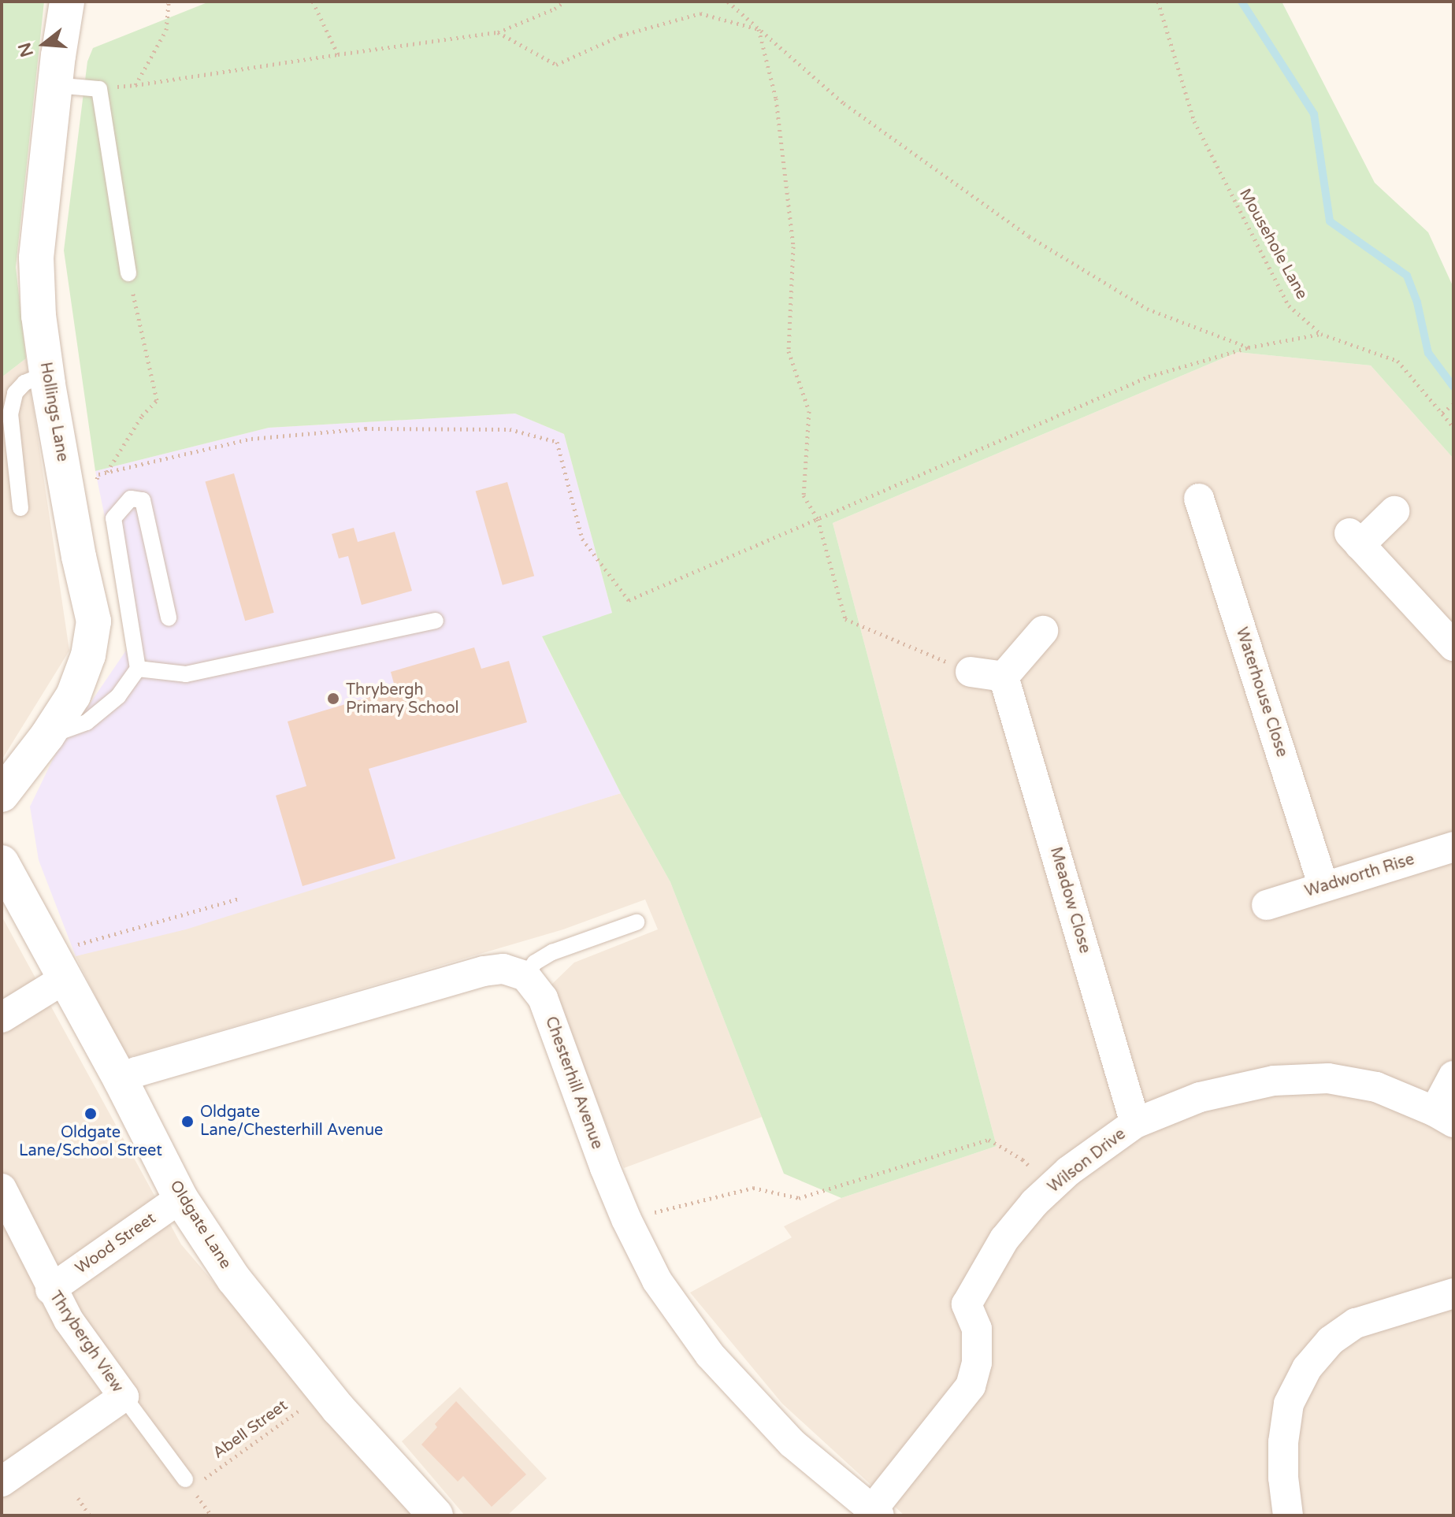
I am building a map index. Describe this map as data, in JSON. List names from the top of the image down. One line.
{"streets":{"street":["Hollings Lane","Waterhouse Close","Wadworth Rise","Meadow Close","Chesterhill Avenue","Wilson Drive","Oldgate Lane","Wood Street","Thrybergh View"],"path":["Mousehole Lane","Abell Street"]},"crossings":[["Waterhouse Close","Wadworth Rise"],["Meadow Close","Wilson Drive"],["Chesterhill Avenue","Wilson Drive"],["Oldgate Lane","Wood Street"],["Oldgate Lane","Abell Street"],["Wood Street","Thrybergh View"]],"places":["Thrybergh Primary School","Oldgate Lane/School Street","Oldgate Lane/Chesterhill Avenue"],"north":"left"}
